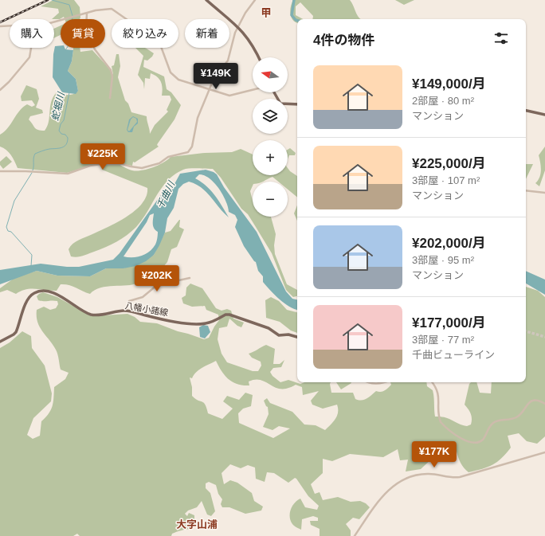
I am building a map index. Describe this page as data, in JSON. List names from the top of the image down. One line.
{"streets":{"main road":["八幡小諸線"]},"districts":["甲","大字山浦"],"water":["蛇堀川","千曲川"],"north":"left","page":{"chip":["購入","賃貸","絞り込み","新着"],"heading":"4件の物件","map_buttons":["+","−"],"list":[{"name":"¥149,000/月","note":"2部屋 · 80 m² · マンション"},{"name":"¥225,000/月","note":"3部屋 · 107 m² · マンション"},{"name":"¥202,000/月","note":"3部屋 · 95 m² · マンション"},{"name":"¥177,000/月","note":"3部屋 · 77 m² · 千曲ビューライン"}],"price":["¥149K","¥225K","¥202K","¥177K"]}}
